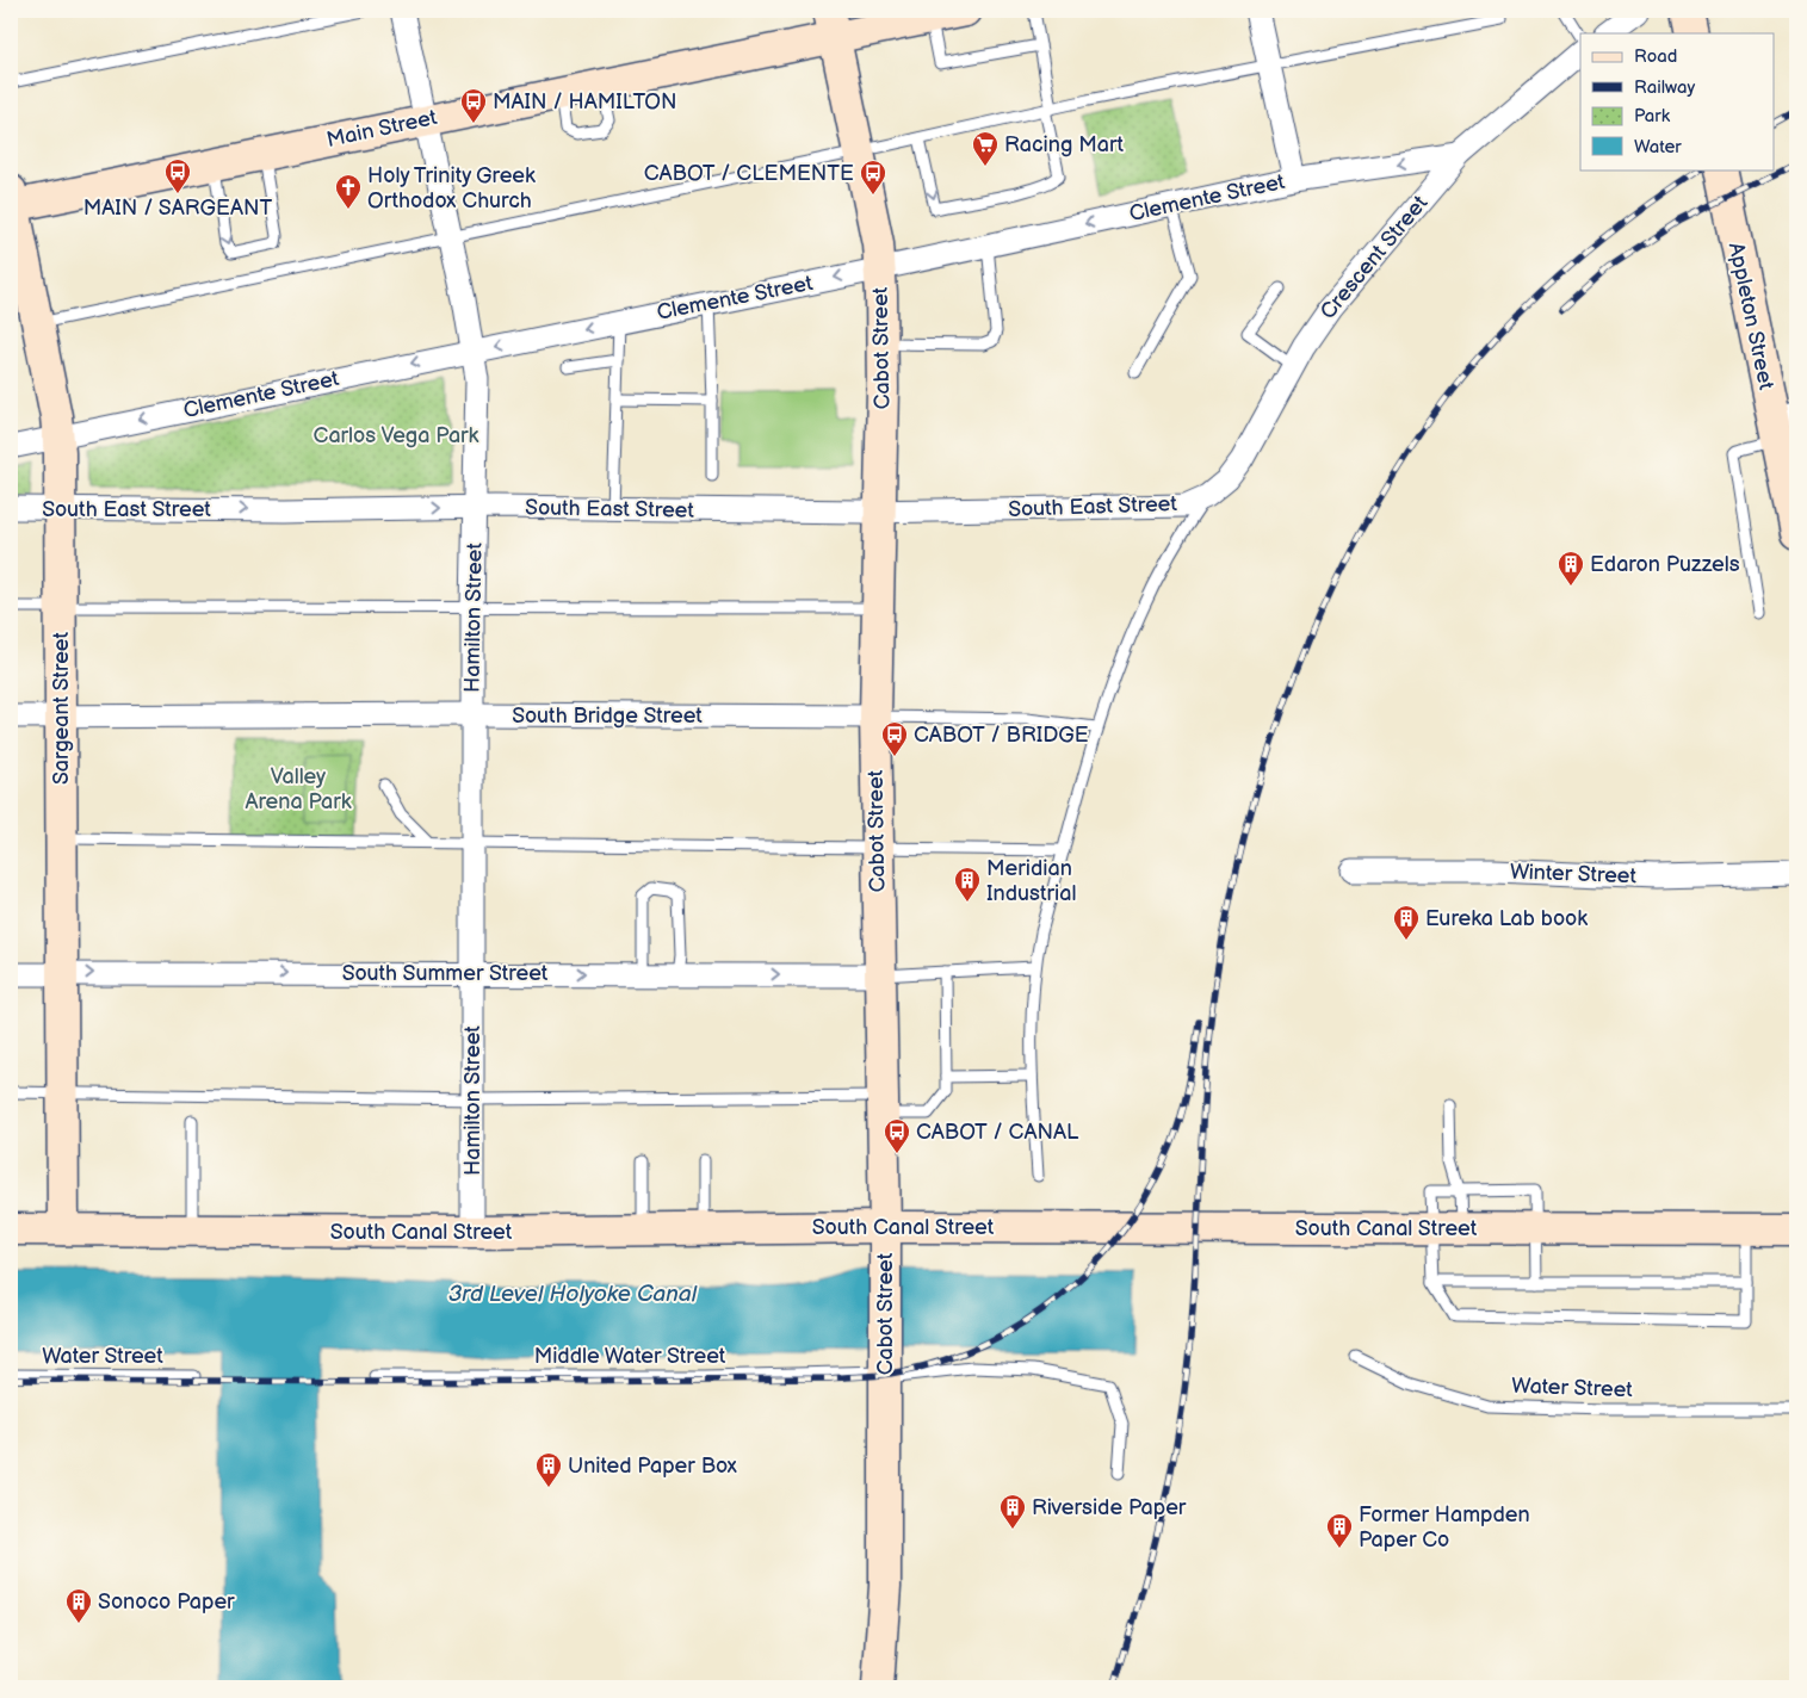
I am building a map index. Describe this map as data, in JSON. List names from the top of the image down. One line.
{"streets":{"street":["Main Street","Clemente Street","Crescent Street","Appleton Street","Cabot Street","South East Street","Hamilton Street","Sargeant Street","South Bridge Street","Winter Street","South Summer Street","South Canal Street"],"lane":["Water Street","Middle Water Street"]},"crossings":[["Main Street","Cabot Street"],["Main Street","Hamilton Street"],["Main Street","Sargeant Street"],["Clemente Street","Crescent Street"],["Clemente Street","Cabot Street"],["Clemente Street","Hamilton Street"],["Clemente Street","Sargeant Street"],["Crescent Street","South East Street"],["Cabot Street","South East Street"],["Cabot Street","South Bridge Street"],["Cabot Street","South Summer Street"],["Cabot Street","South Canal Street"],["Cabot Street","Middle Water Street"],["South East Street","Hamilton Street"],["South East Street","Sargeant Street"],["Hamilton Street","South Bridge Street"],["Hamilton Street","South Summer Street"],["Hamilton Street","South Canal Street"],["Sargeant Street","South Bridge Street"],["Sargeant Street","South Summer Street"],["Sargeant Street","South Canal Street"]],"one_way":["Clemente Street","South Summer Street"],"water":["3rd Level Holyoke Canal"],"parks":["Carlos Vega Park","Valley Arena Park"],"places":{"bus stop":["MAIN / HAMILTON","MAIN / SARGEANT","CABOT / CLEMENTE","CABOT / BRIDGE","CABOT / CANAL"],"supermarket":["Racing Mart"],"church":["Holy Trinity Greek Orthodox Church"],"building":["Edaron Puzzels","Meridian Industrial","Eureka Lab book","United Paper Box","Riverside Paper","Former Hampden Paper Co","Sonoco Paper"]},"legend":["Road","Railway","Park","Water"]}
